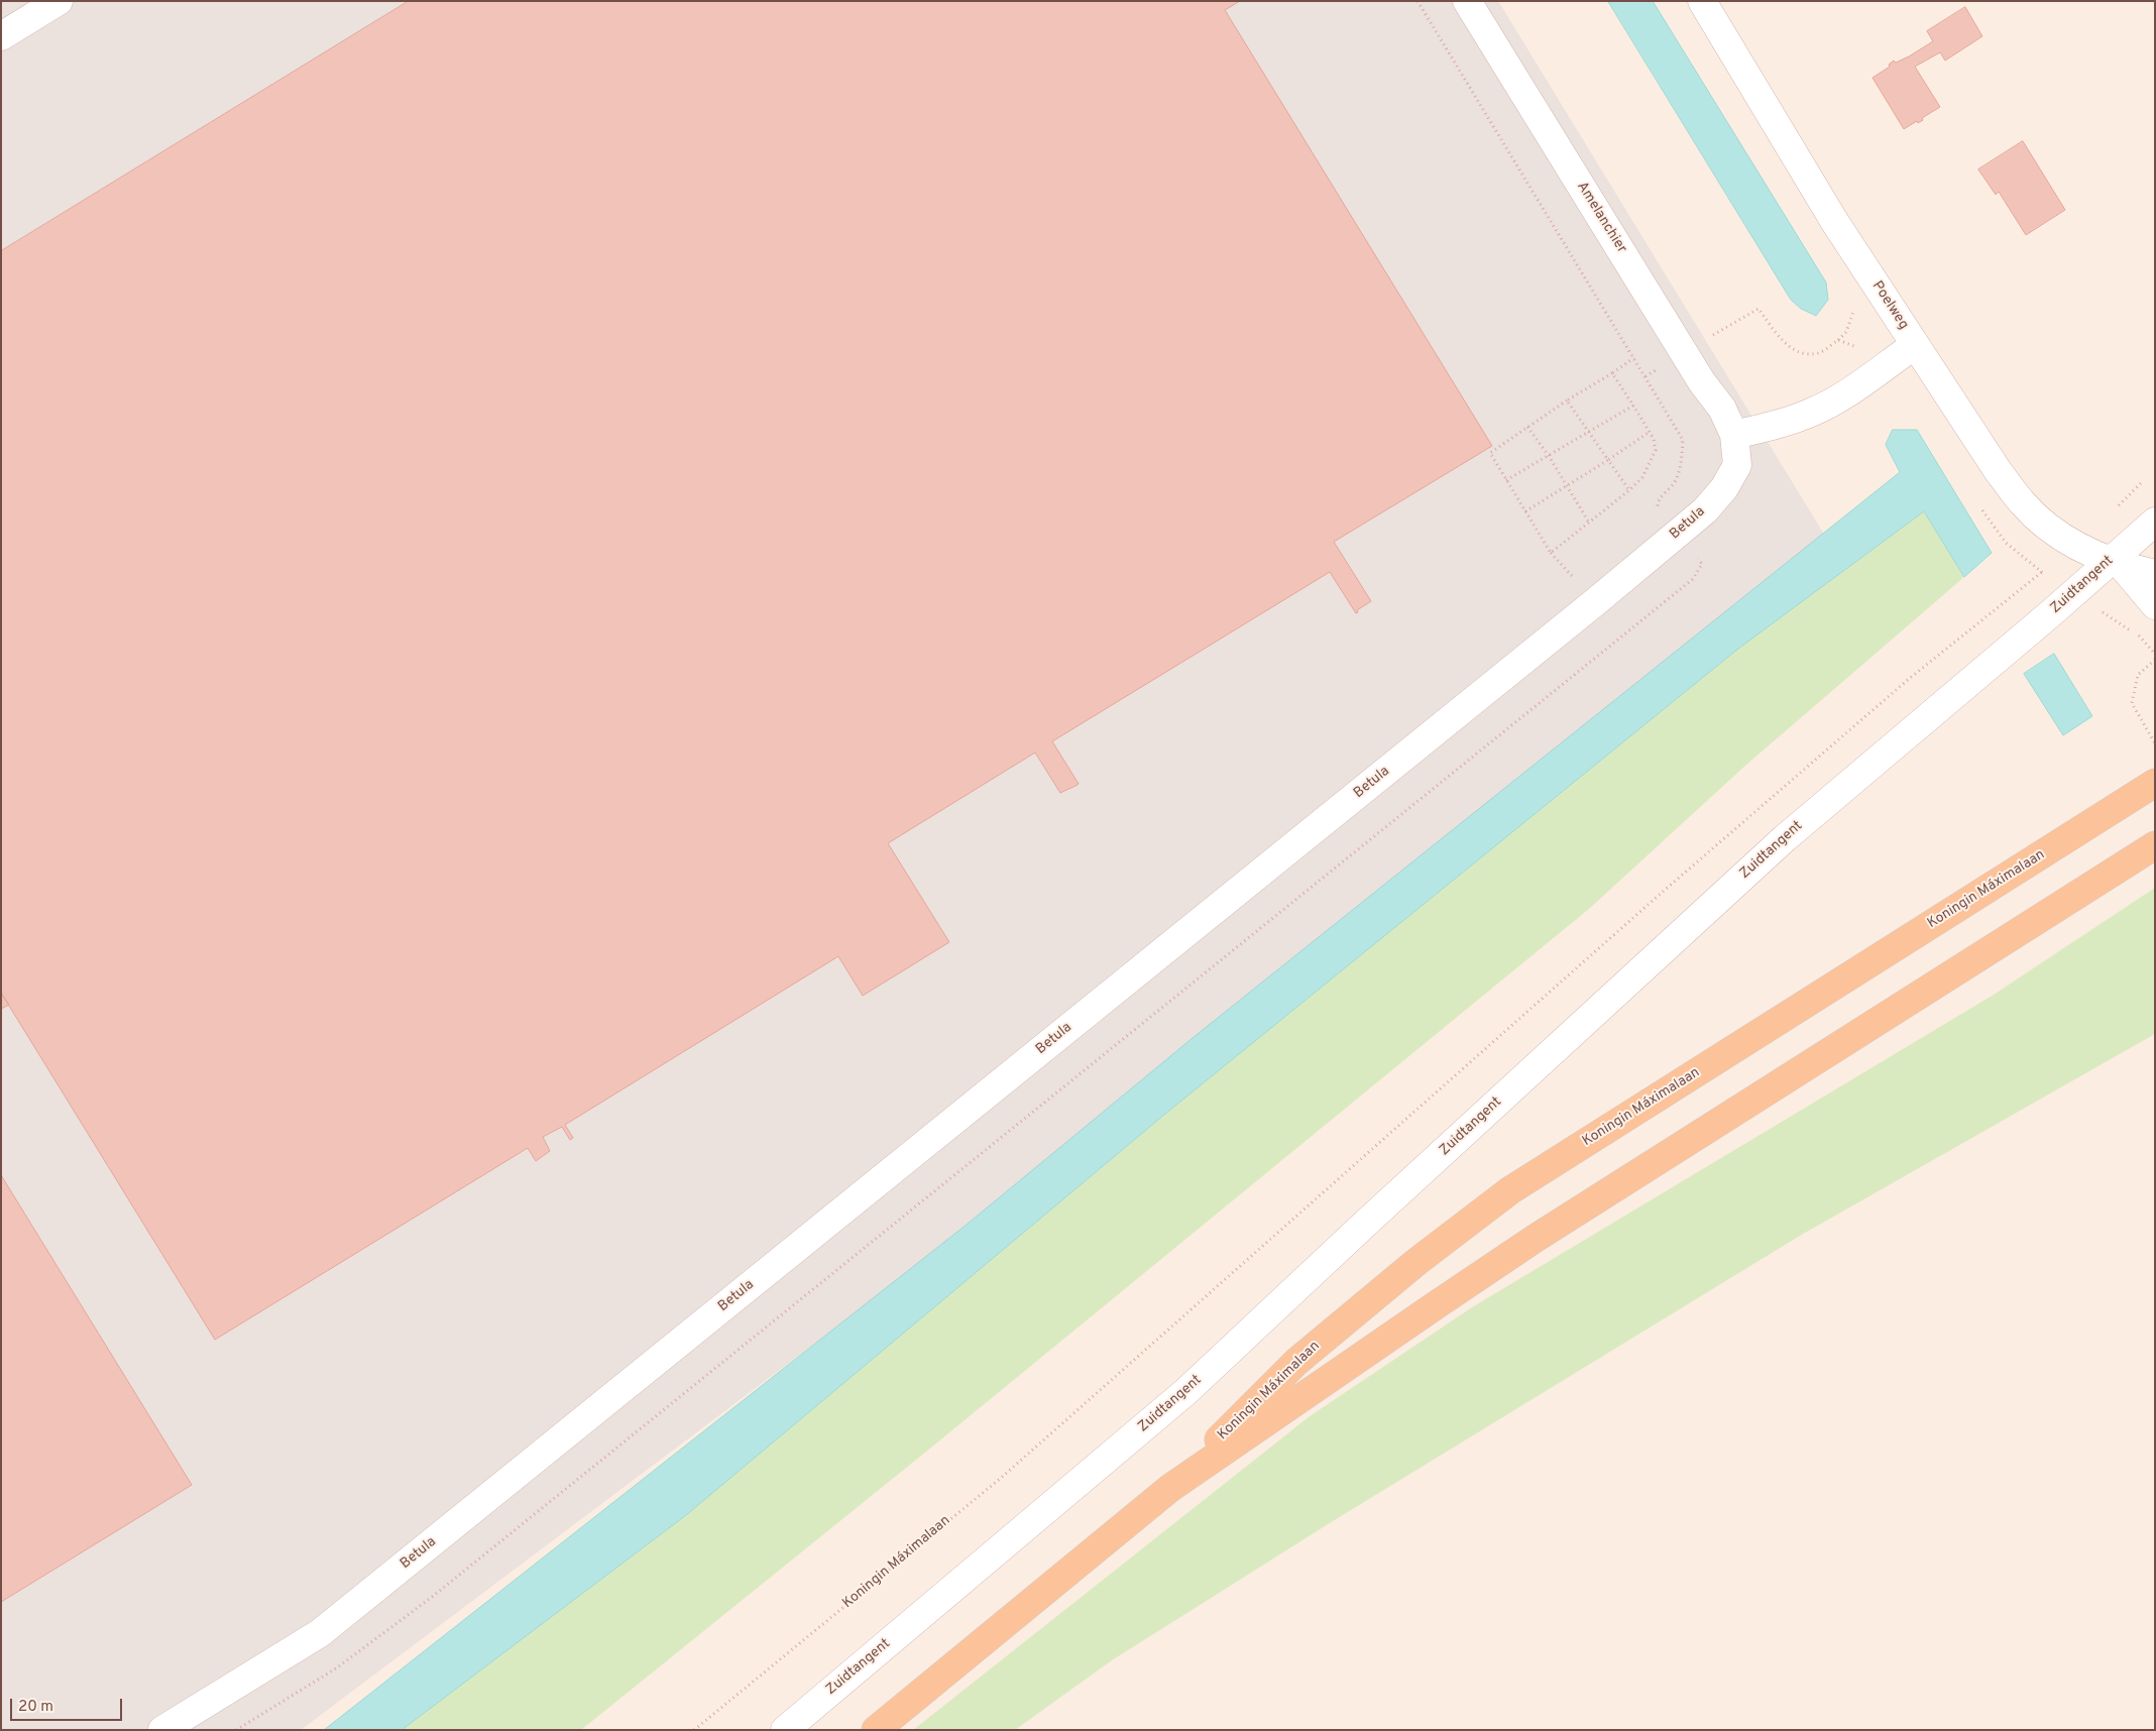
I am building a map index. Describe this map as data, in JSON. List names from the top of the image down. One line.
{"streets":{"main road":["Koningin Máximalaan"],"street":["Amelanchier","Poelweg","Betula","Zuidtangent"]},"crossings":[["Amelanchier","Betula"],["Poelweg","Zuidtangent"]],"scale_bar":"20 m"}
